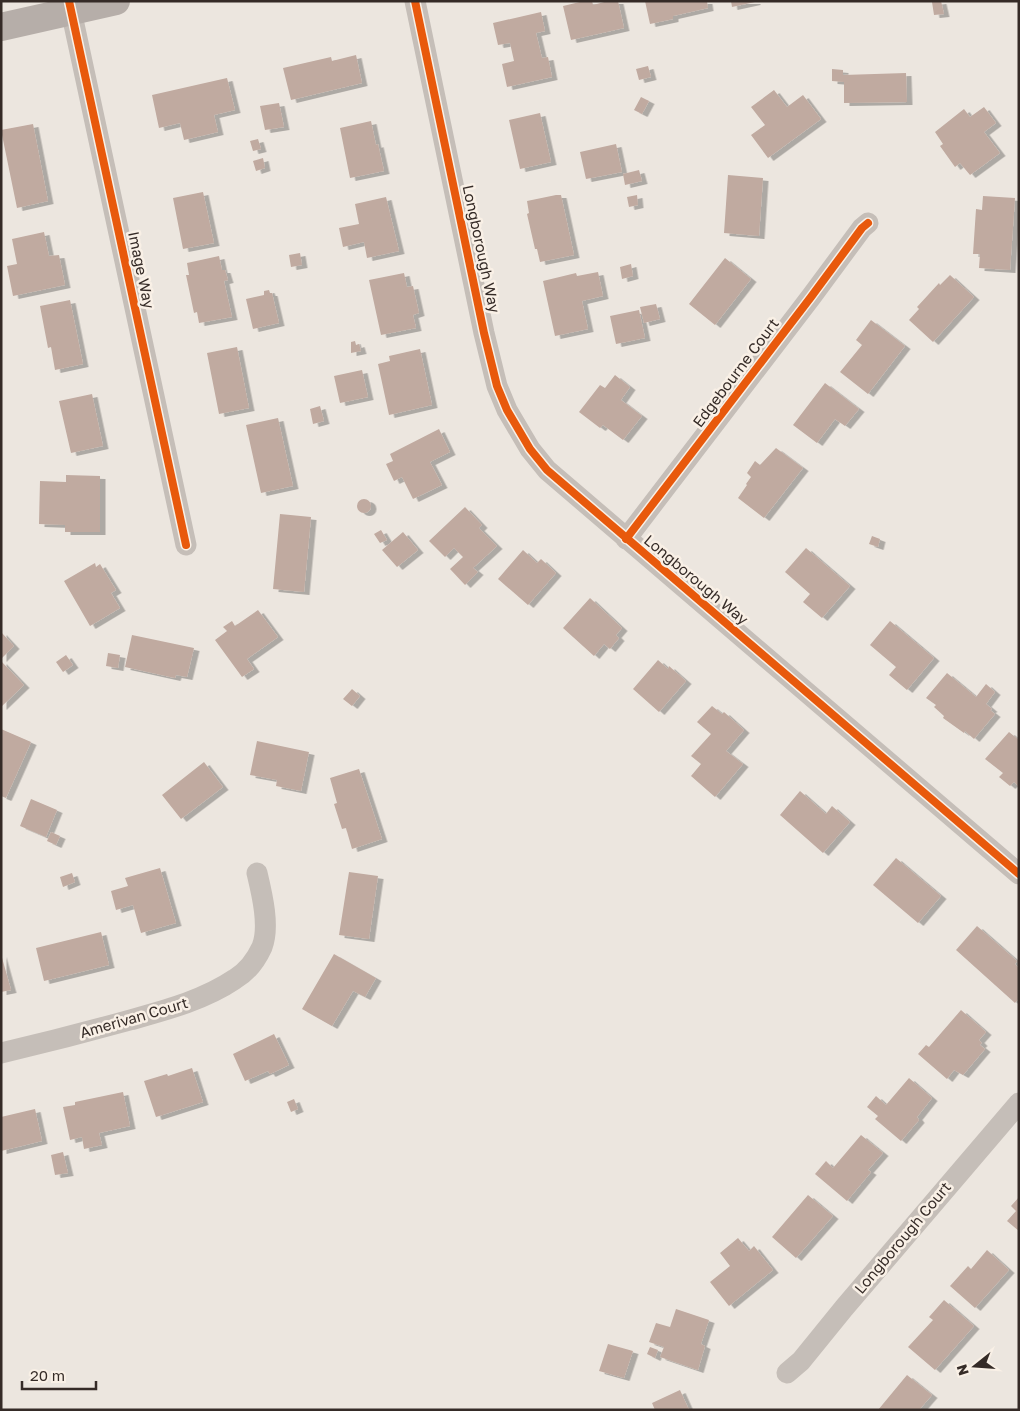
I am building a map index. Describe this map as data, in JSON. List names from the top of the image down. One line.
{"streets":{"street":["Longborough Way","Image Way","Edgebourne Court","Amerivan Court","Longborough Court"]},"crossings":[["Longborough Way","Edgebourne Court"]],"scale_bar":"20 m","north":"left"}
